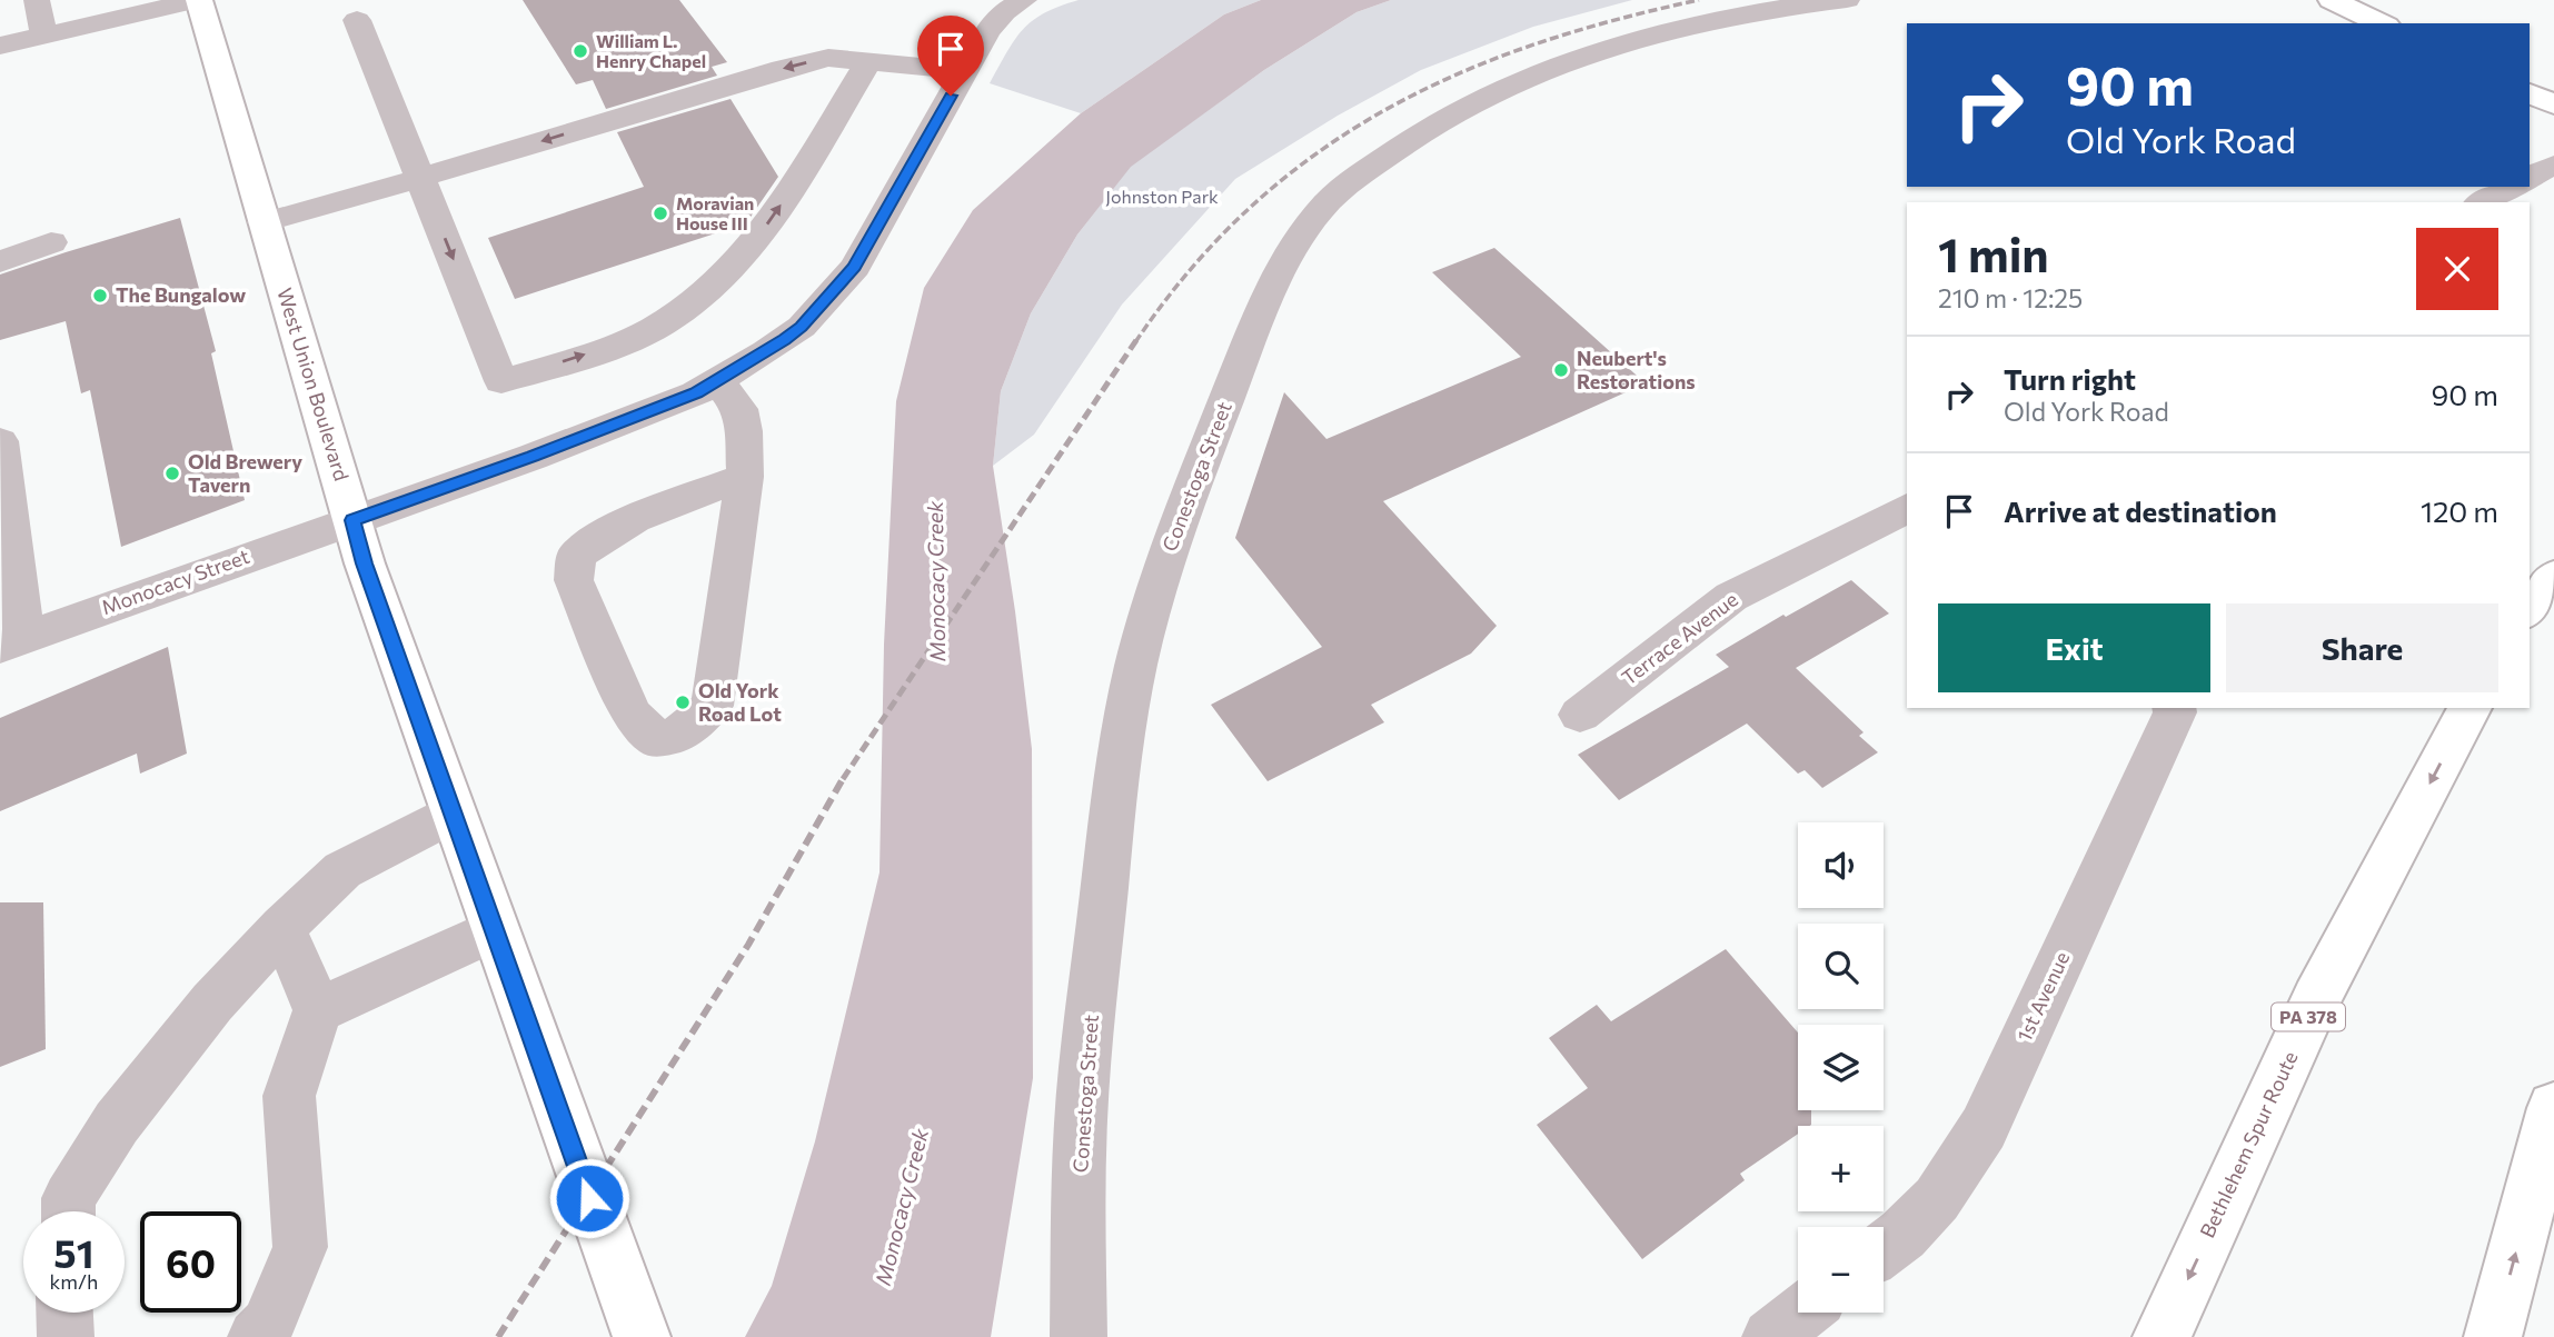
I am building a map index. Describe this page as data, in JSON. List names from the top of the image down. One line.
{"streets":{"main road":["West Union Boulevard","PA 378","Bethlehem Spur Route"],"street":["Conestoga Street","Monocacy Street","Terrace Avenue","1st Avenue"]},"crossings":[["West Union Boulevard","Monocacy Street"]],"water":["Monocacy Creek"],"parks":["Johnston Park"],"places":["William L. Henry Chapel","Moravian House III","The Bungalow","Neubert's Restorations","Old Brewery Tavern","Old York Road Lot"],"page":{"turn":["90 m","Old York Road"],"heading":["1 min","210 m · 12:25"],"list":[{"name":"Turn right","note":"Old York Road","value":"90 m"},{"name":"Arrive at destination","value":"120 m"}],"buttons":["Exit","Share"],"map_buttons":["+","−"],"speed":"51 km/h","limit":"60"}}
